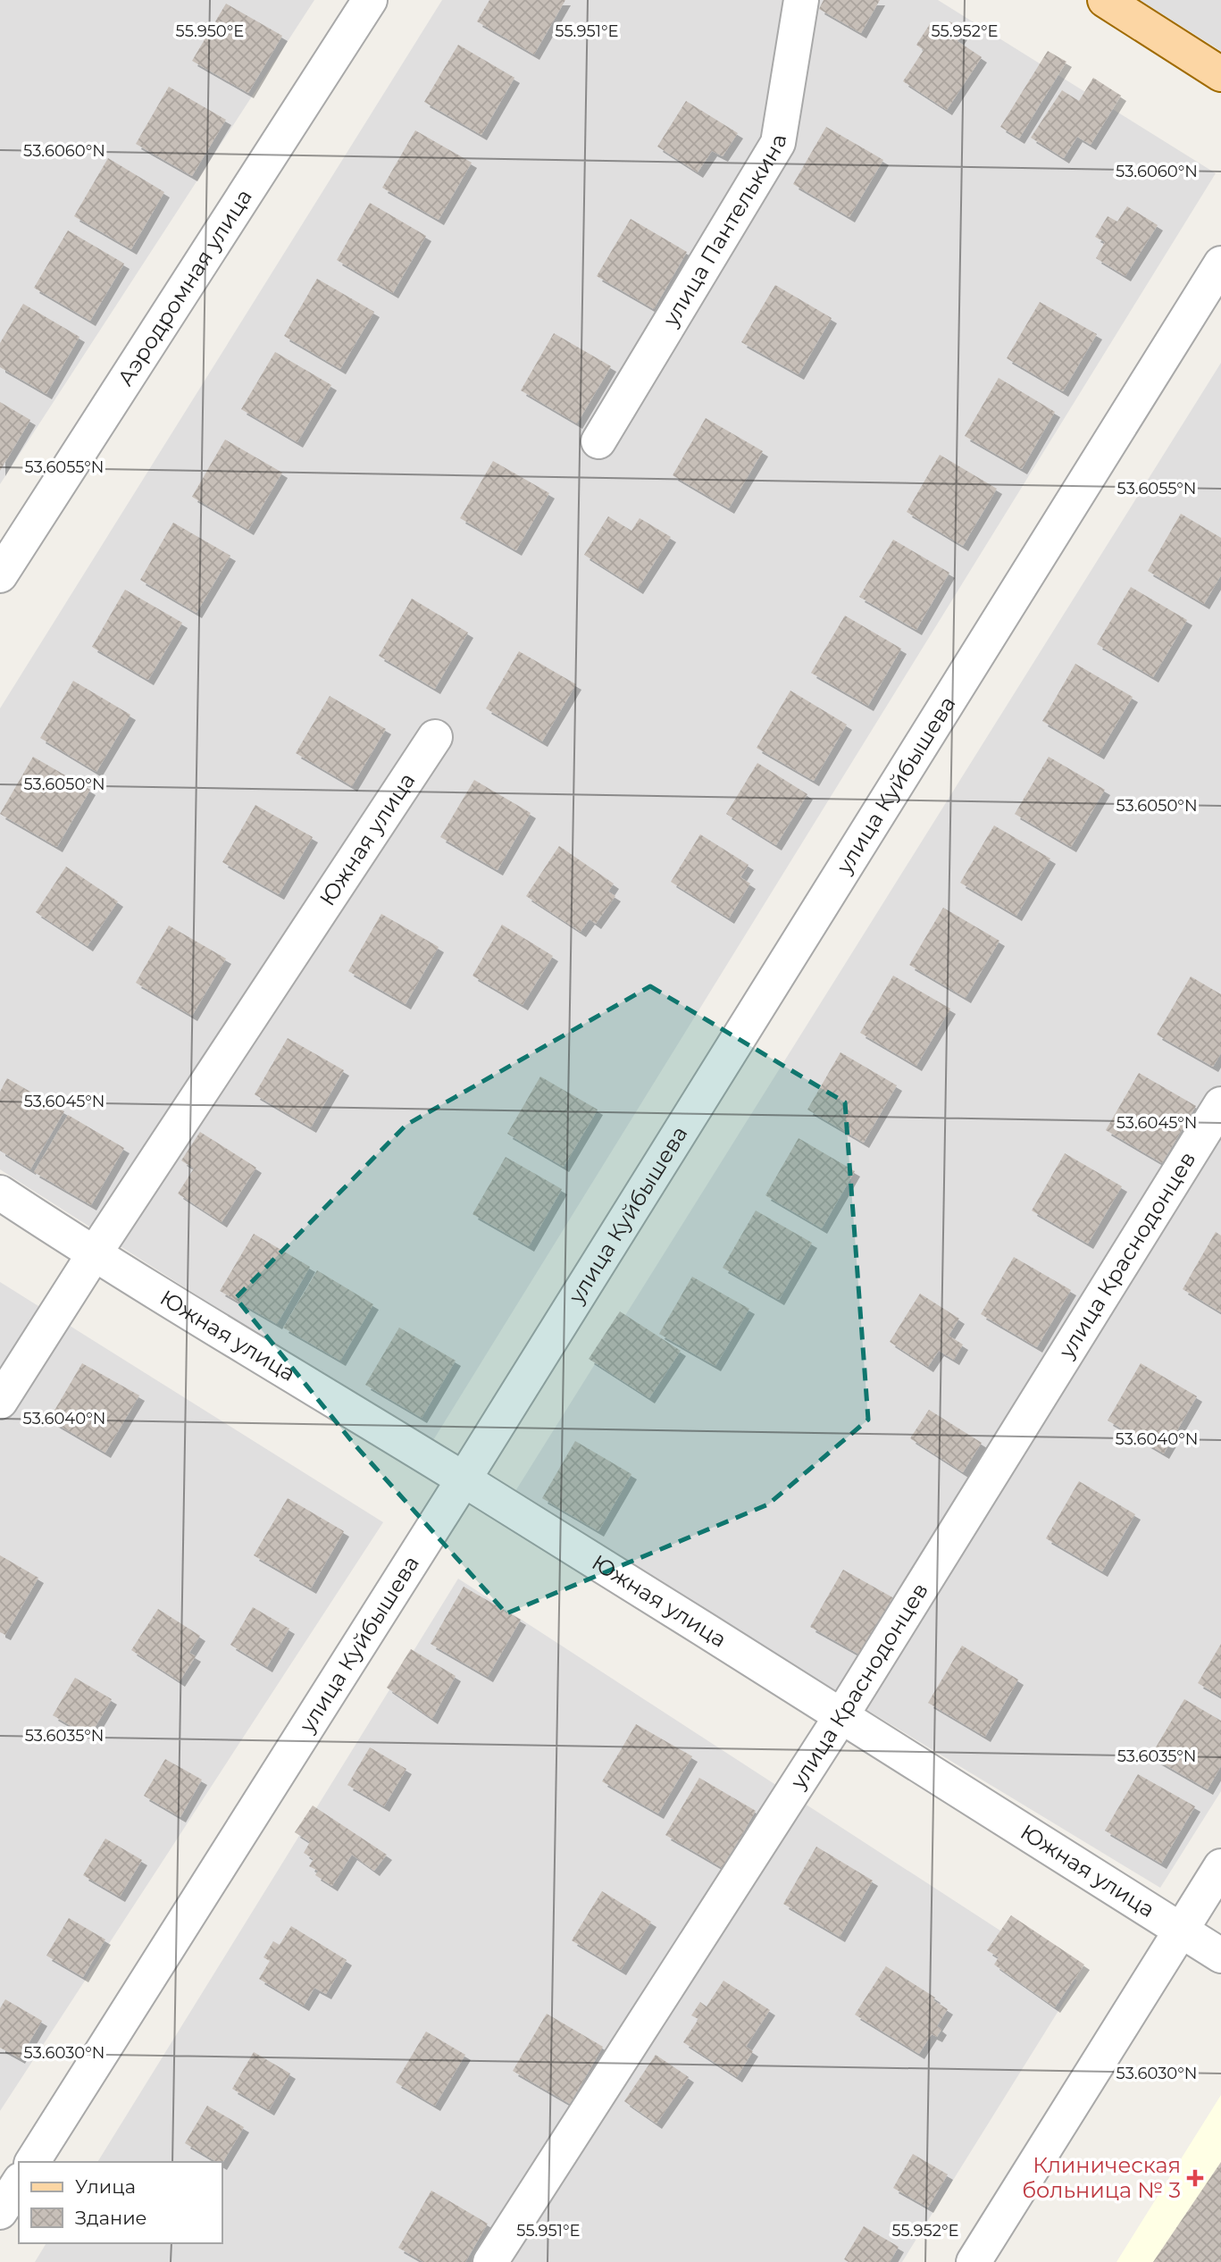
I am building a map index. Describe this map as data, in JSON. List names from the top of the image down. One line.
{"streets":{"street":["улица Пантелькина","Аэродромная улица","улица Куйбышева","Южная улица","улица Краснодонцев"]},"crossings":[["улица Куйбышева","Южная улица"],["Южная улица","улица Краснодонцев"]],"places":{"health":["Клиническая больница № 3"]},"legend":["Улица","Здание"],"coordinates":["55.950°E","55.951°E","55.952°E","53.6060°N","53.6055°N","53.6050°N","53.6045°N","53.6040°N","53.6035°N","53.6030°N"]}
